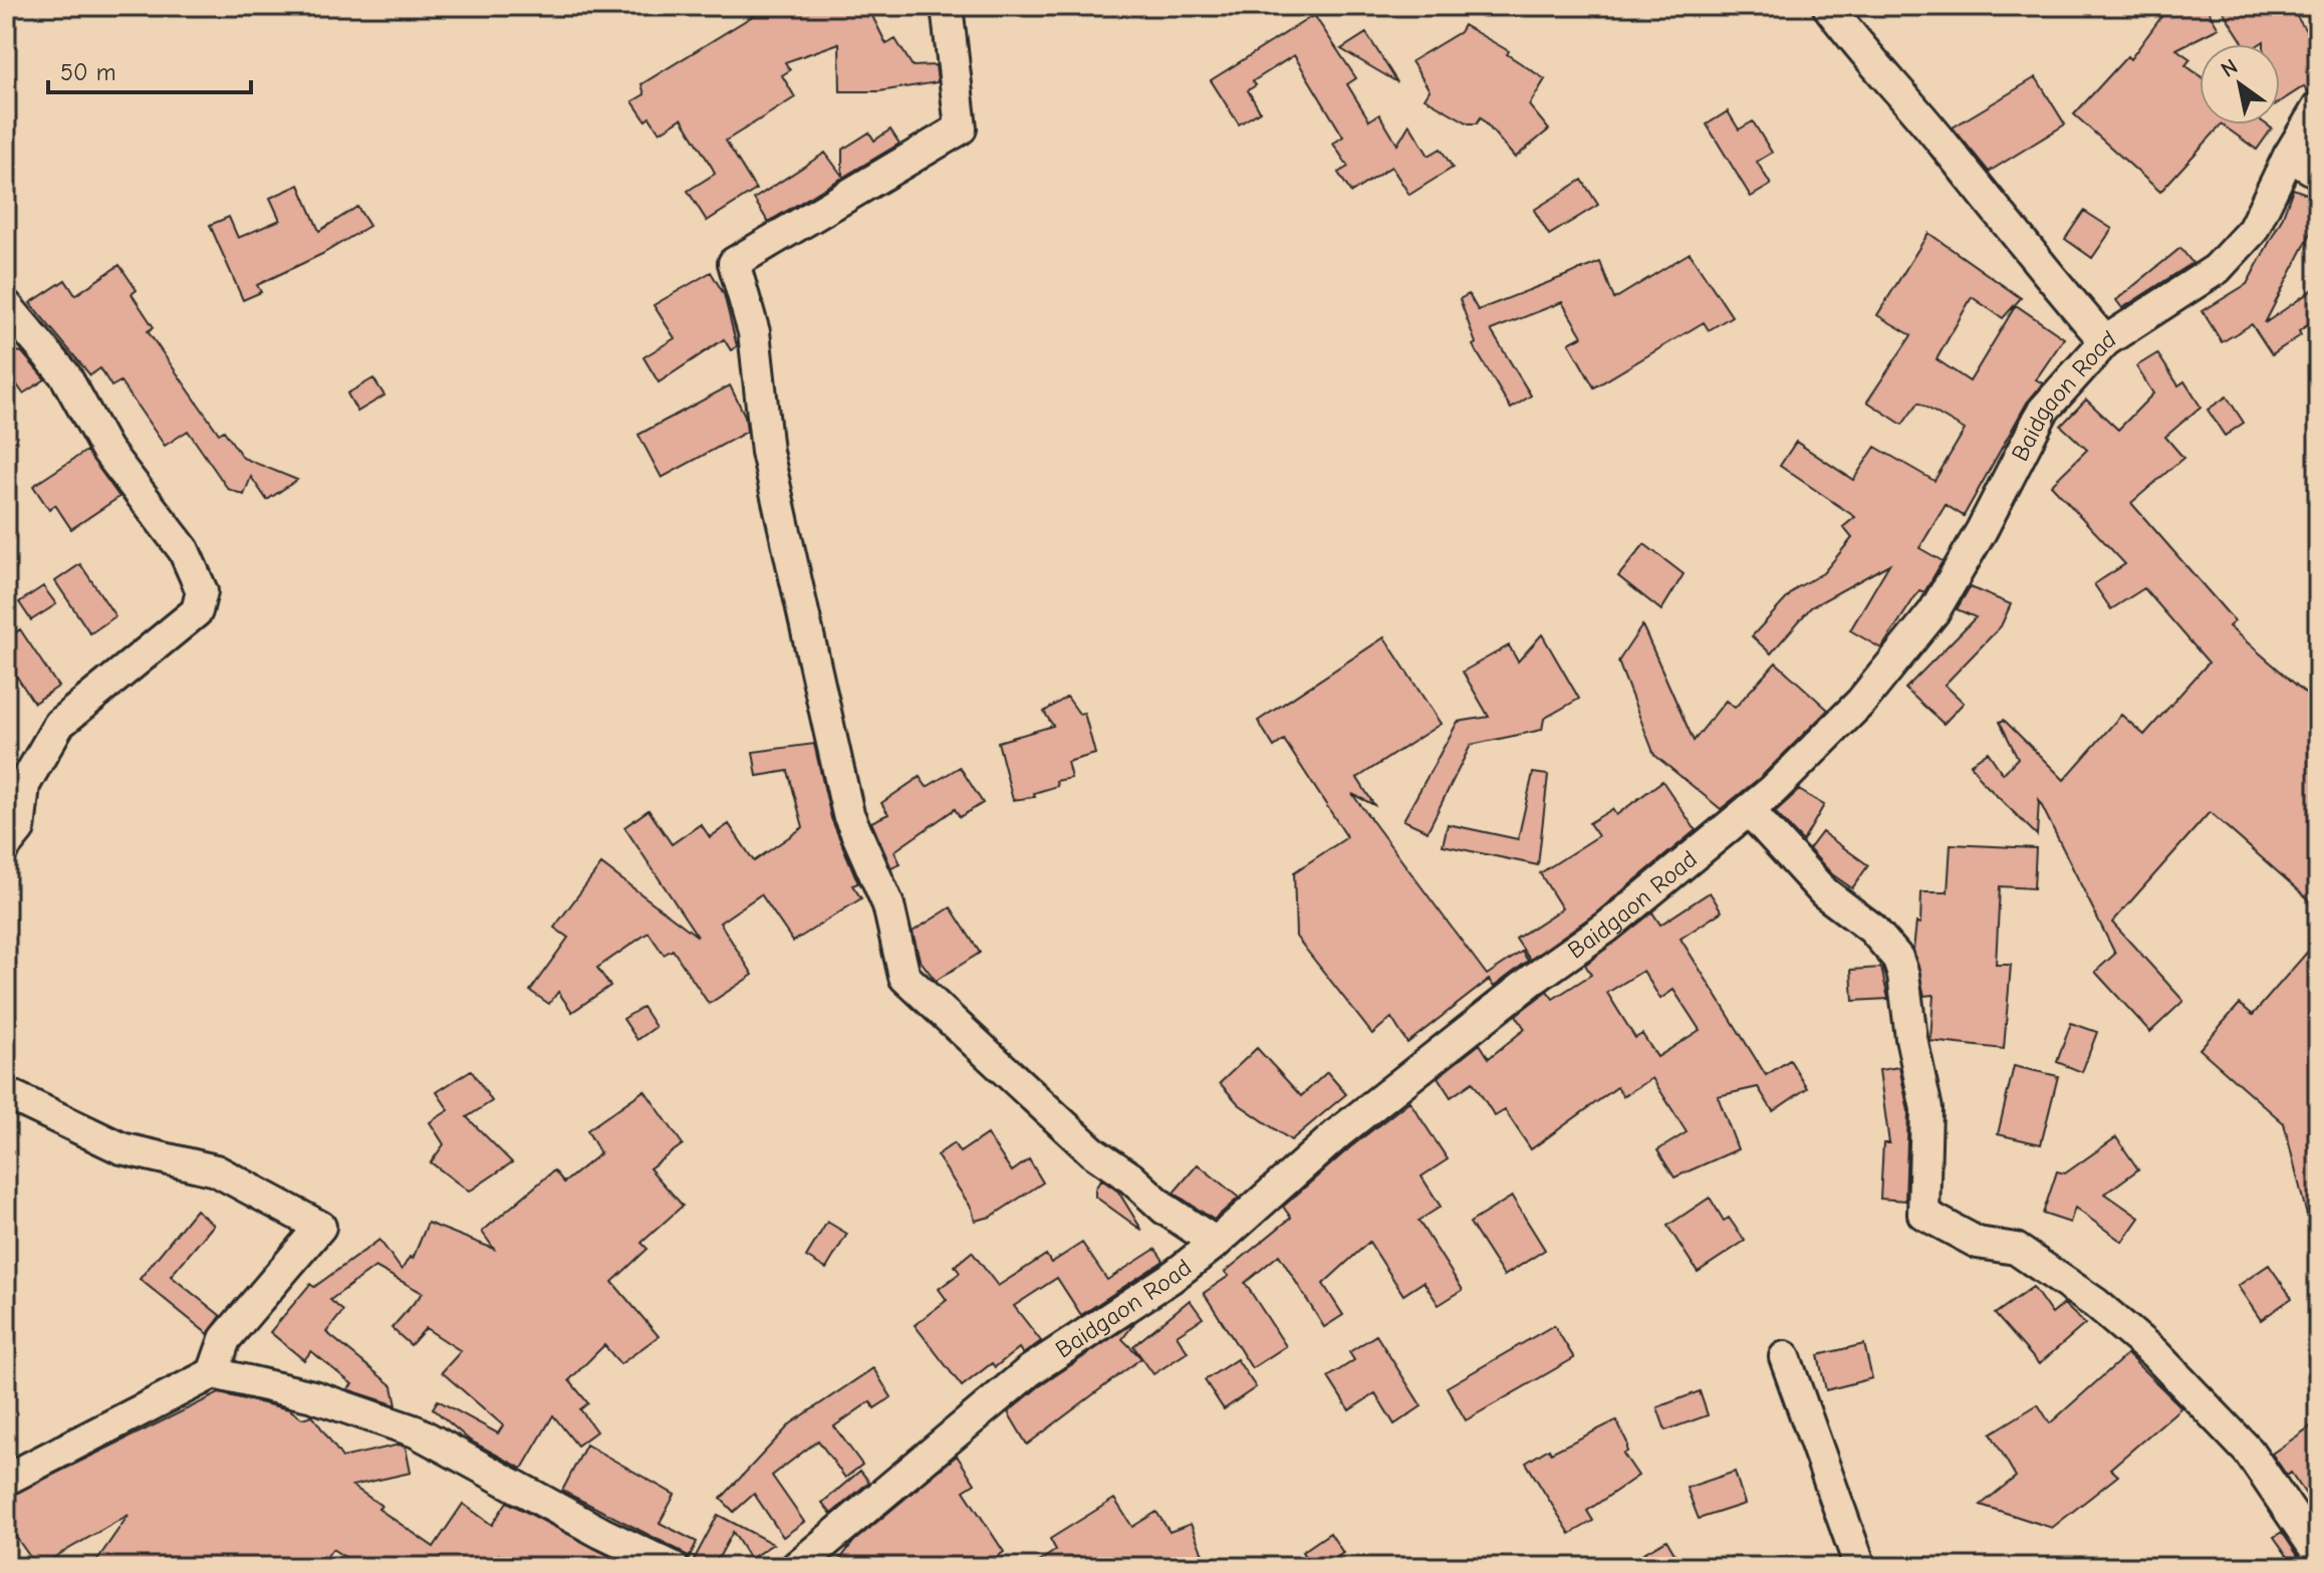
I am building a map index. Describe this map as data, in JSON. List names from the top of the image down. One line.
{"streets":{"street":["Baidgaon Road"]},"scale_bar":"50 m","north":"top left"}
